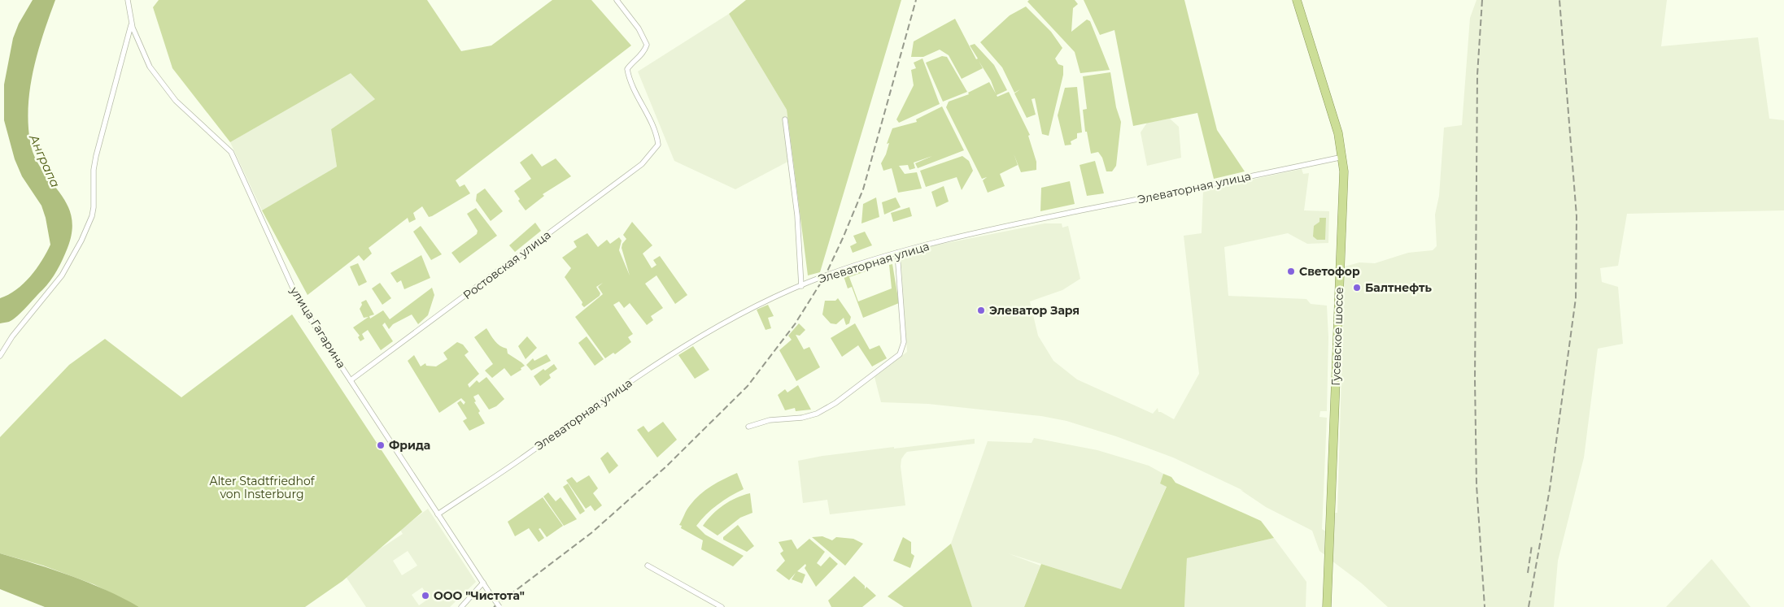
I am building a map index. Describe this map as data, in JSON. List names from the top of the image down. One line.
{"streets":{"highway":["Гусевское шоссе"],"street":["Элеваторная улица","Ростовская улица","улица Гагарина"]},"crossings":[["Элеваторная улица","улица Гагарина"],["Элеваторная улица","Гусевское шоссе"],["Ростовская улица","улица Гагарина"]],"water":["Анграпа"],"parks":["Alter Stadtfriedhof von Insterburg"],"places":["Светофор","Балтнефть","Элеватор Заря","Фрида","ООО \"Чистота\""]}
